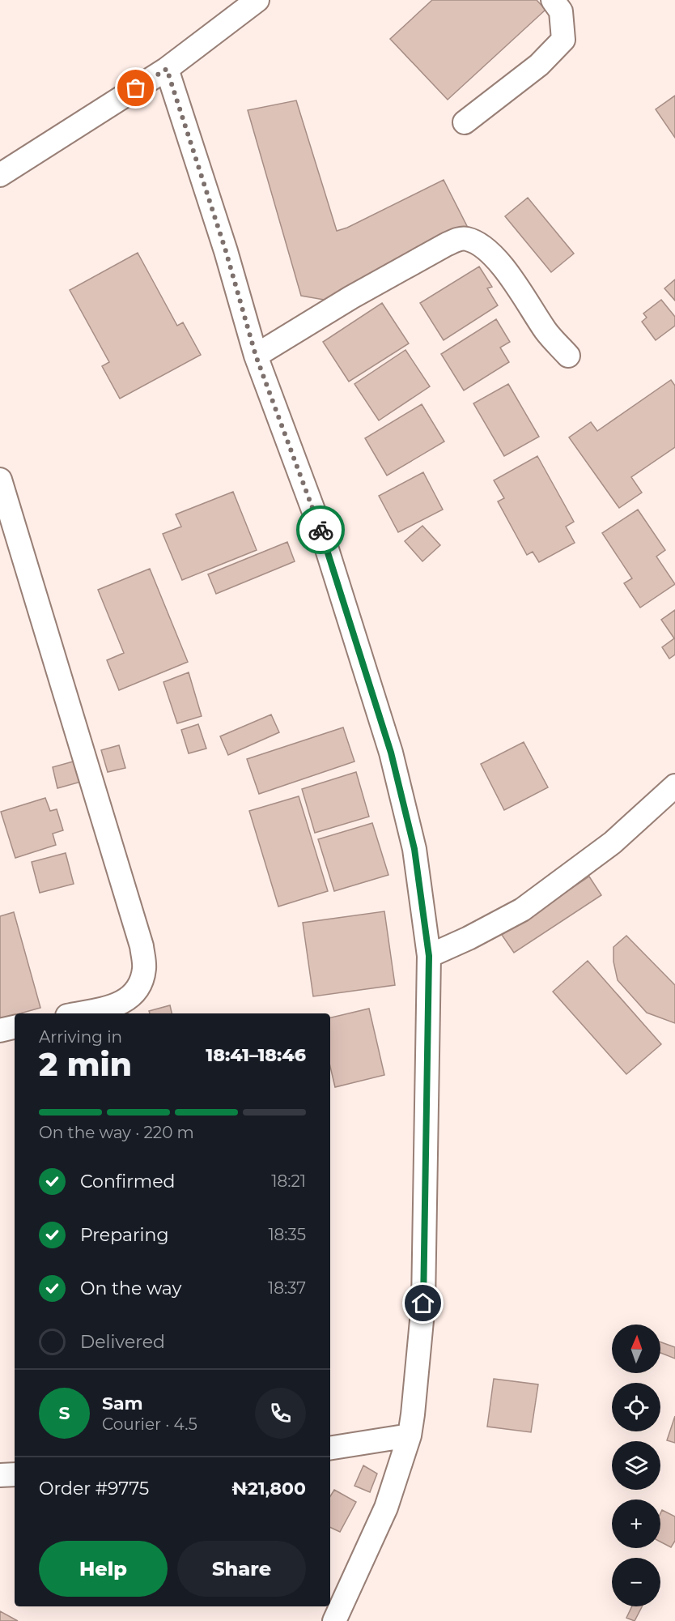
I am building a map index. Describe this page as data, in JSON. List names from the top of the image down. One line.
{"north":"top","page":{"heading":["2 min","Arriving in","18:41–18:46"],"panel":["Sam","Courier · 4.5","Order #9775","₦21,800"],"bar":"On the way · 220 m","list":[["Confirmed","18:21"],["Preparing","18:35"],["On the way","18:37"],"Delivered"],"map_buttons":["+","−"],"round":"S","buttons":["Help","Share"]}}
